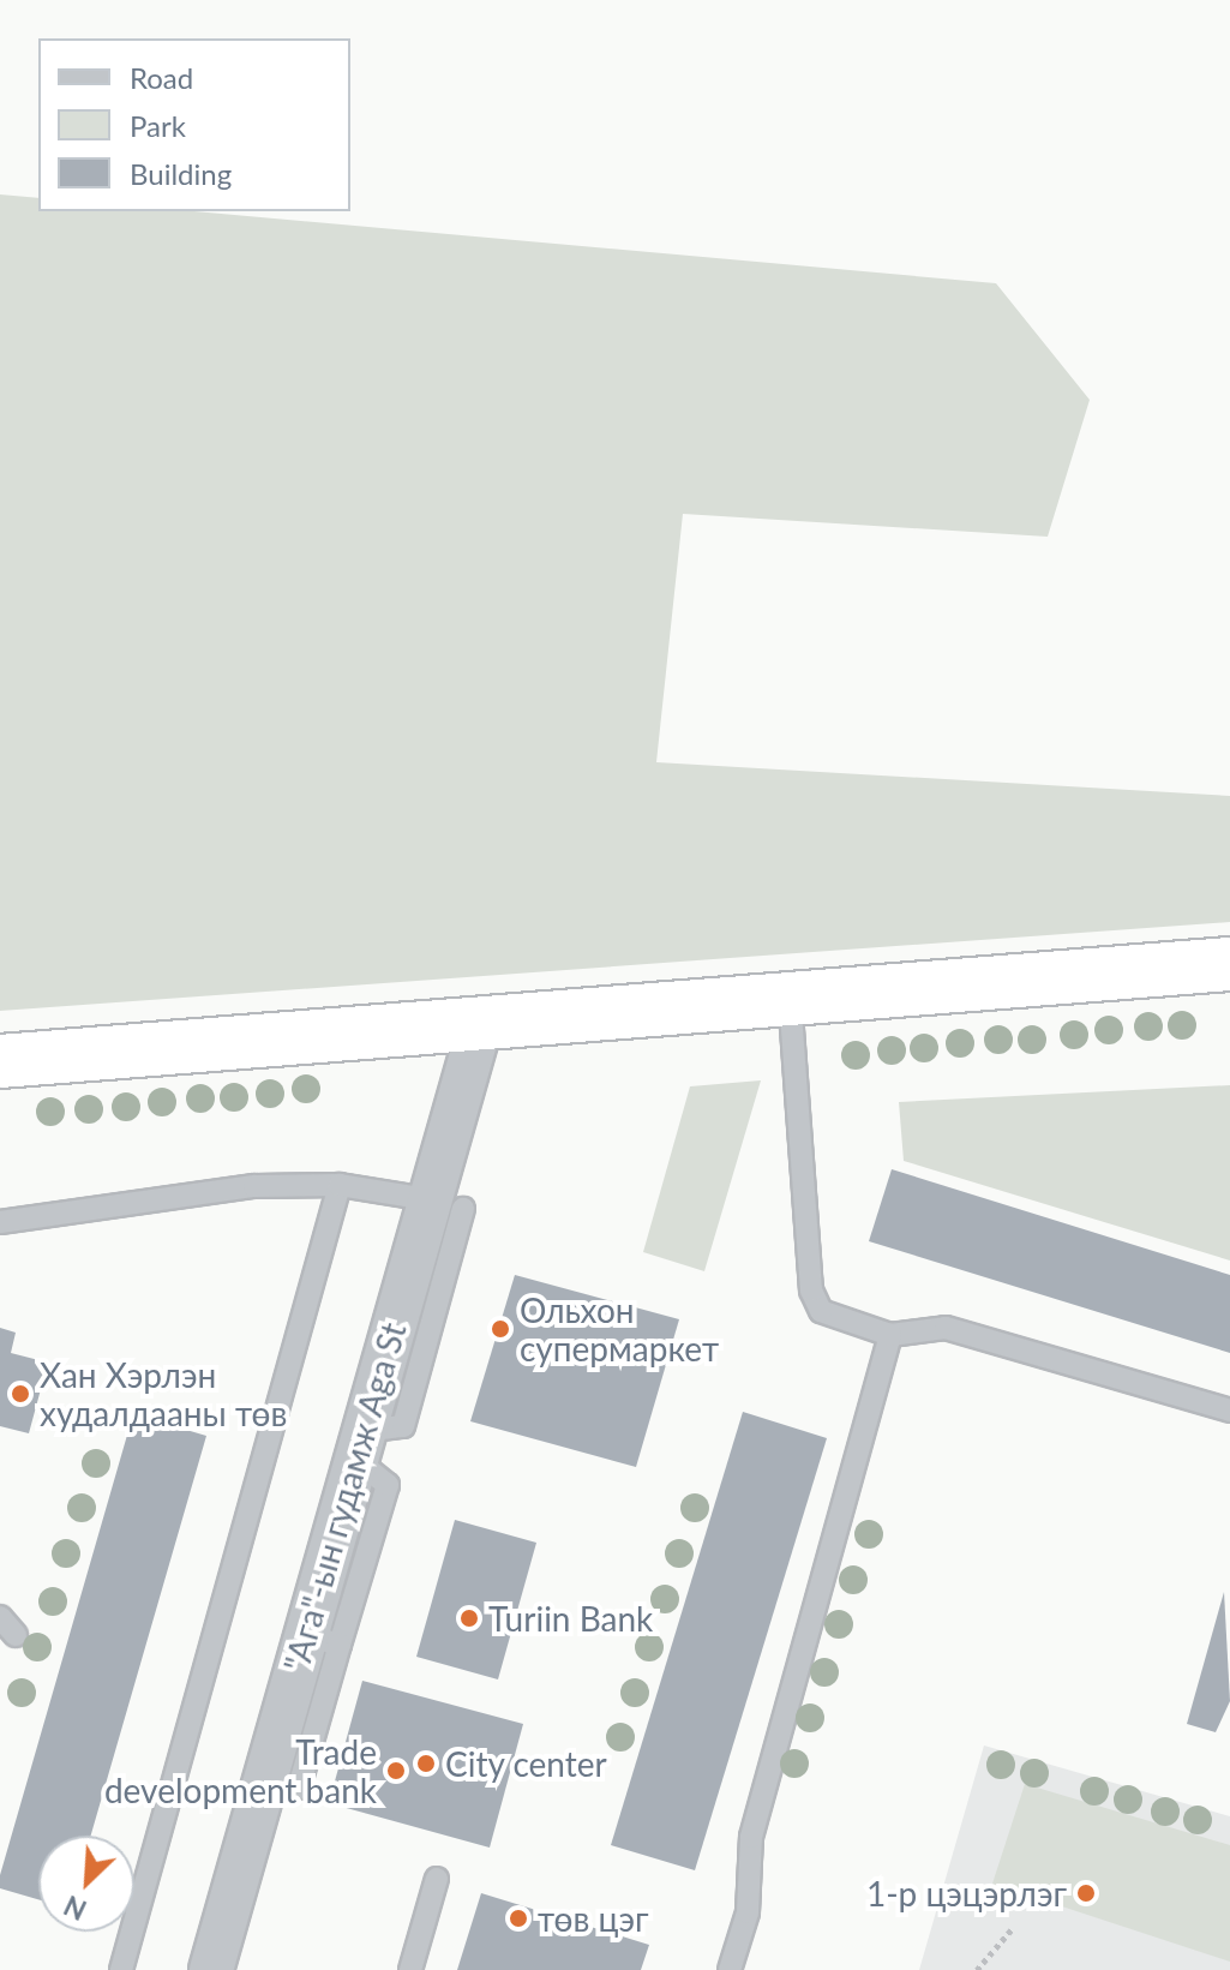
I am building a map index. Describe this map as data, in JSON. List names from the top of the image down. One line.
{"streets":{"street":["\"Ага\"-ын гудамж Aga St"]},"places":["Ольхон супермаркет","Хан Хэрлэн худалдааны төв","Turiin Bank","City center","Trade development bank","1-р цэцэрлэг","төв цэг"],"legend":["Road","Park","Building"],"north":"bottom left"}
